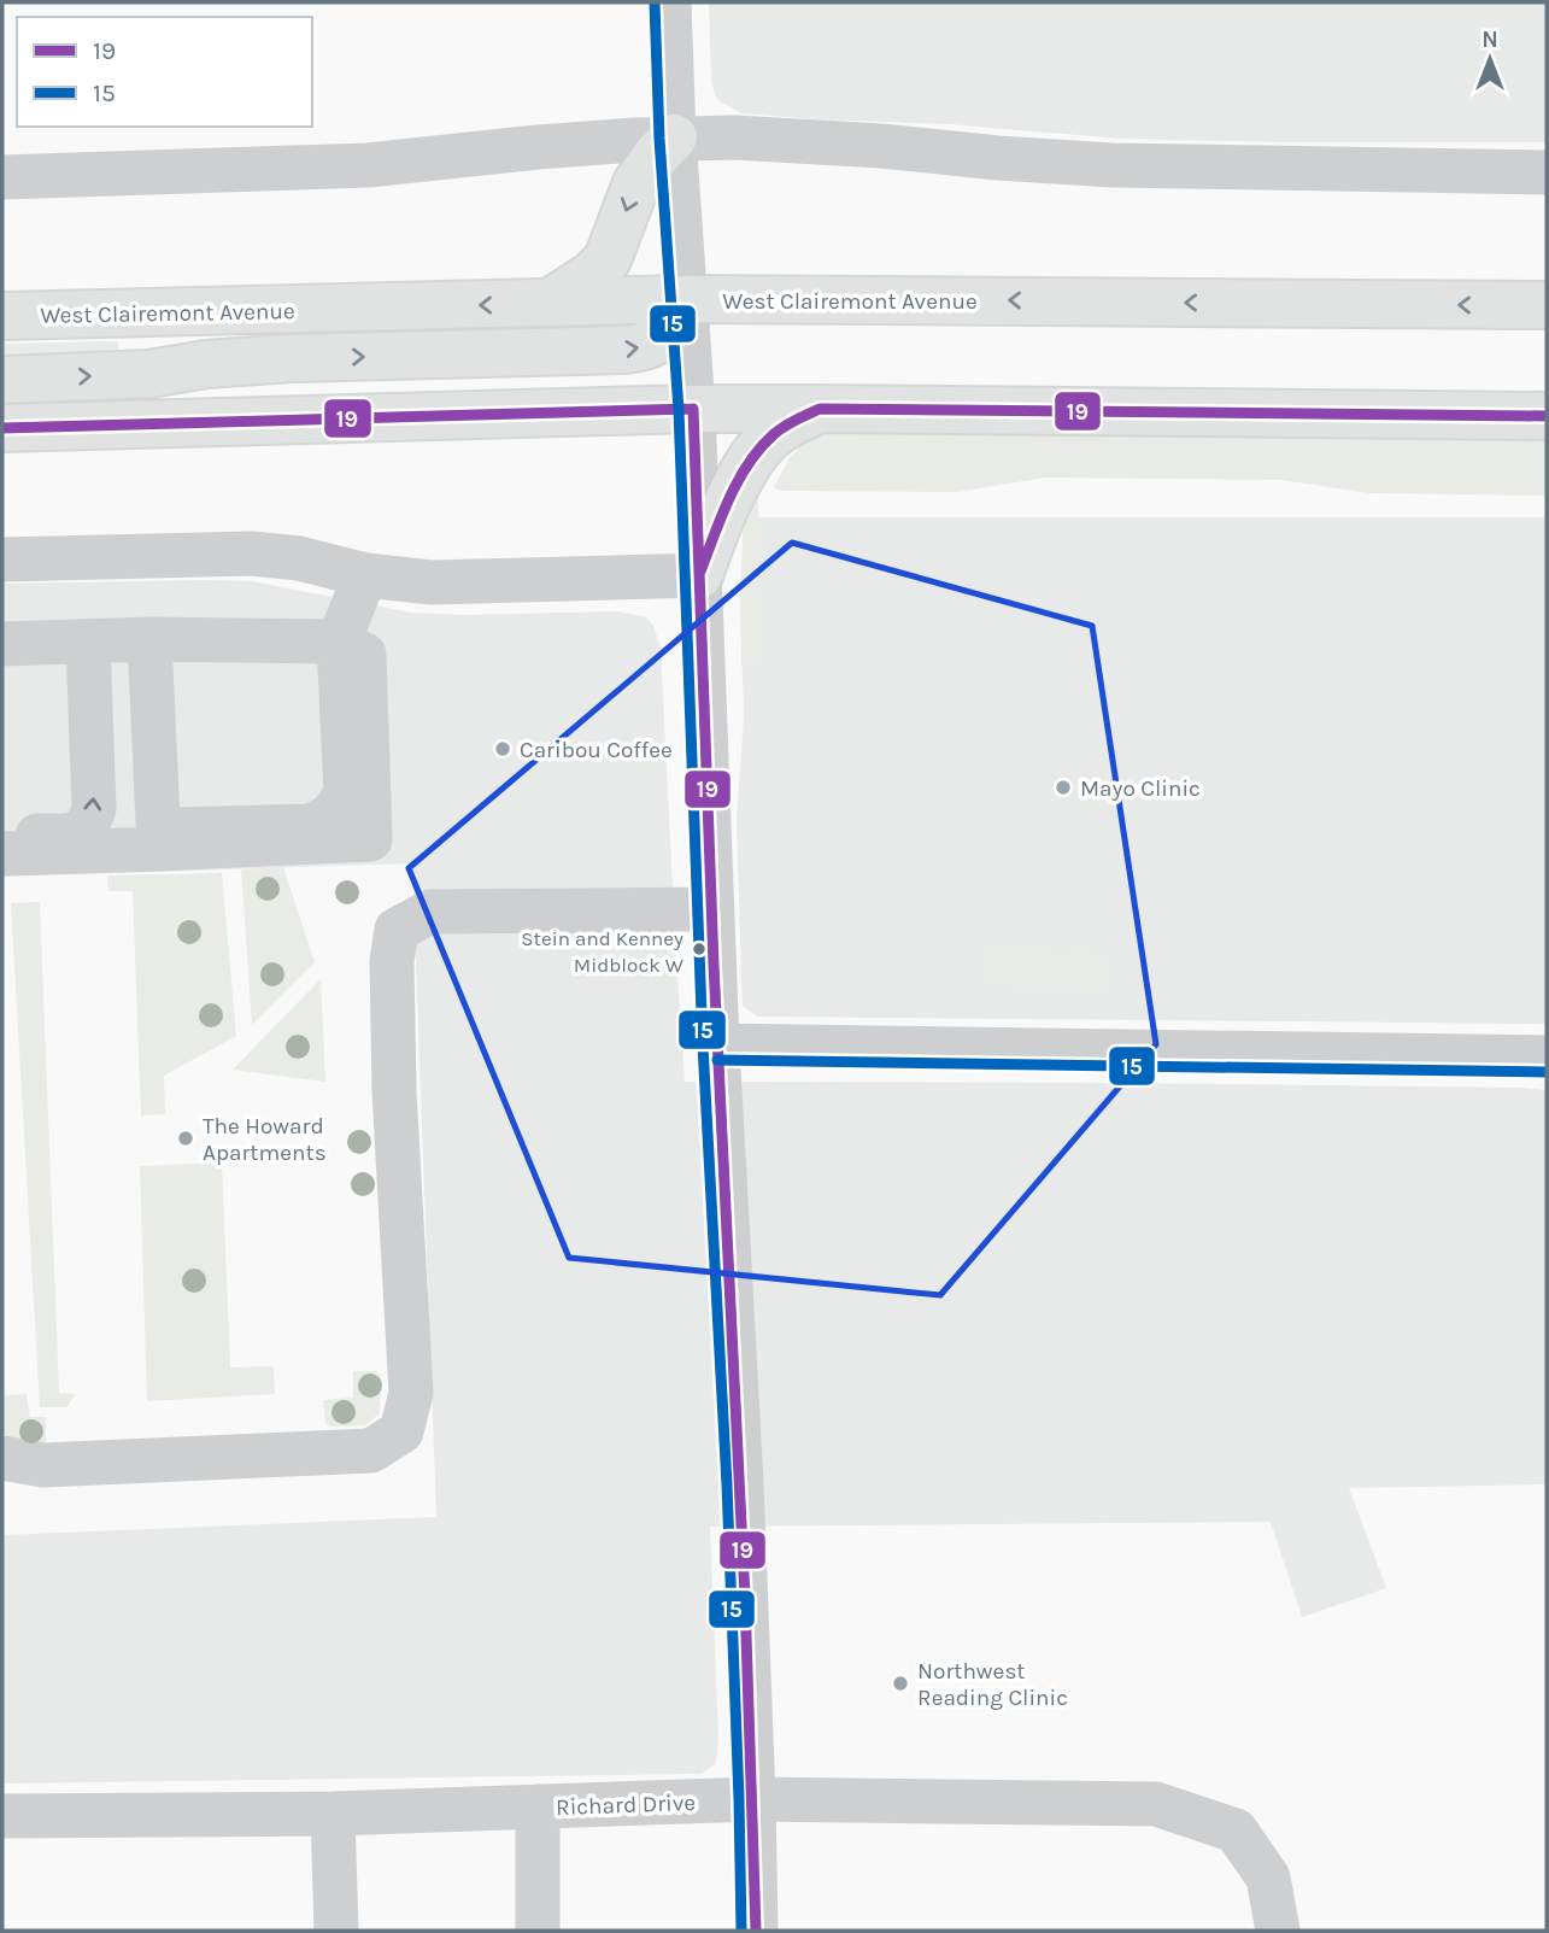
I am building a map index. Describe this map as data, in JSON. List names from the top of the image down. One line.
{"streets":{"main road":["West Clairemont Avenue"],"street":["Richard Drive"]},"places":["Caribou Coffee","Mayo Clinic","Stein and Kenney Midblock W","The Howard Apartments","Northwest Reading Clinic"],"lines":["transit line 15","transit line 19"],"legend":["19","15"],"north":"top"}
